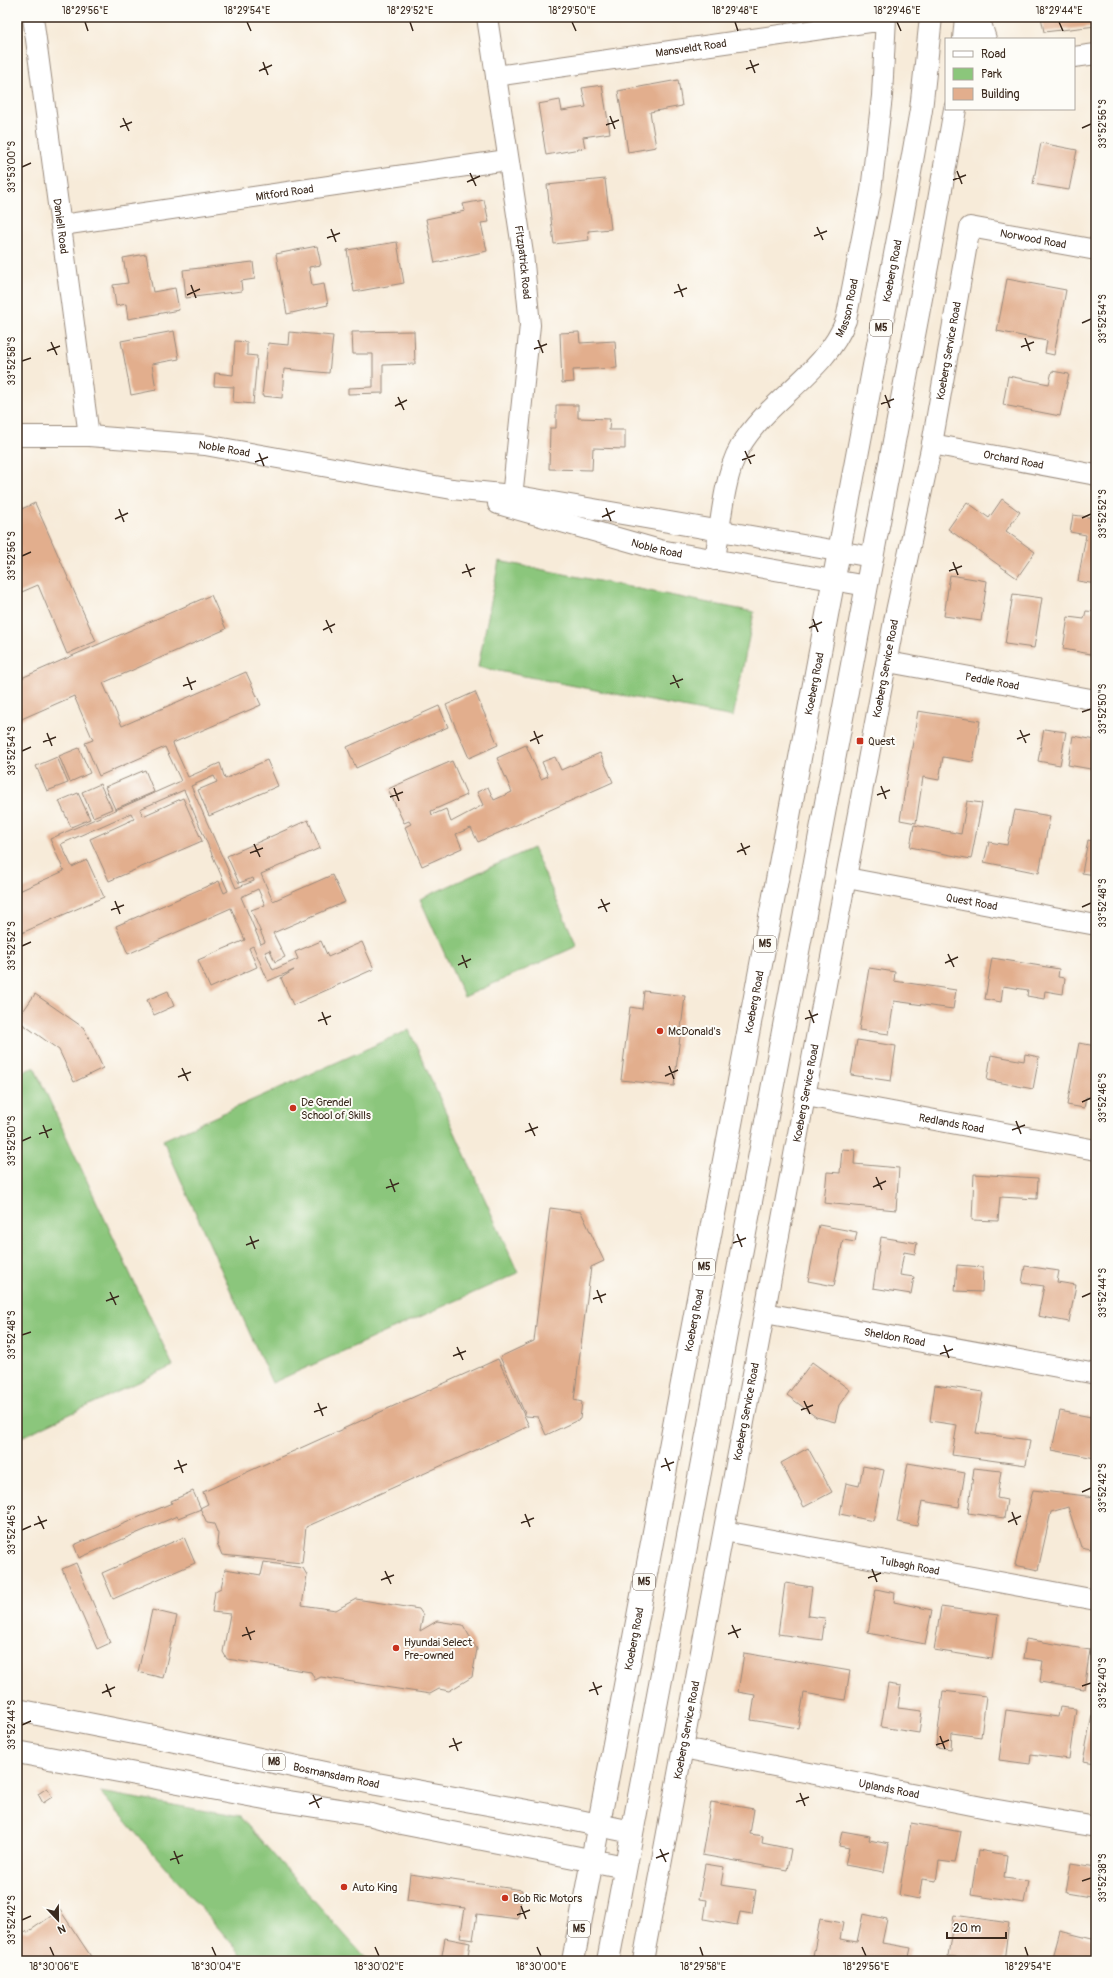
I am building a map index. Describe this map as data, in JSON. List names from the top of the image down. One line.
{"streets":{"main road":["Koeberg Road","M5","M8","Bosmansdam Road"],"street":["Mansveldt Road","Mitford Road","Daniell Road","Norwood Road","Fitzpatrick Road","Masson Road","Koeberg Service Road","Noble Road","Orchard Road","Peddie Road","Quest Road","Redlands Road","Sheldon Road","Tulbagh Road","Uplands Road"]},"crossings":[["Mansveldt Road","Fitzpatrick Road"],["Mansveldt Road","Masson Road"],["Mitford Road","Daniell Road"],["Mitford Road","Fitzpatrick Road"],["Daniell Road","Noble Road"],["Norwood Road","Koeberg Service Road"],["Fitzpatrick Road","Noble Road"],["Koeberg Road","Noble Road"],["Koeberg Road","Bosmansdam Road"],["Masson Road","Noble Road"],["Koeberg Service Road","Orchard Road"],["Koeberg Service Road","Peddie Road"],["Koeberg Service Road","Quest Road"],["Koeberg Service Road","Redlands Road"],["Koeberg Service Road","Sheldon Road"],["Koeberg Service Road","Tulbagh Road"],["Koeberg Service Road","Uplands Road"]],"places":{"transit":["Quest"],"other":["McDonald's","De Grendel School of Skills","Hyundai Select Pre-owned","Auto King","Bob Ric Motors"]},"legend":["Road","Park","Building"],"scale_bar":"20 m","north":"bottom","coordinates":["18°29'56\"E","18°29'54\"E","18°29'52\"E","18°29'50\"E","18°29'48\"E","18°29'46\"E","18°29'44\"E","33°52'56\"S","33°53'00\"S","33°52'54\"S","33°52'58\"S","33°52'52\"S","33°52'50\"S","33°52'48\"S","33°52'46\"S","33°52'44\"S","33°52'42\"S","33°52'40\"S","33°52'38\"S","18°30'06\"E","18°30'04\"E","18°30'02\"E","18°30'00\"E","18°29'58\"E"]}
